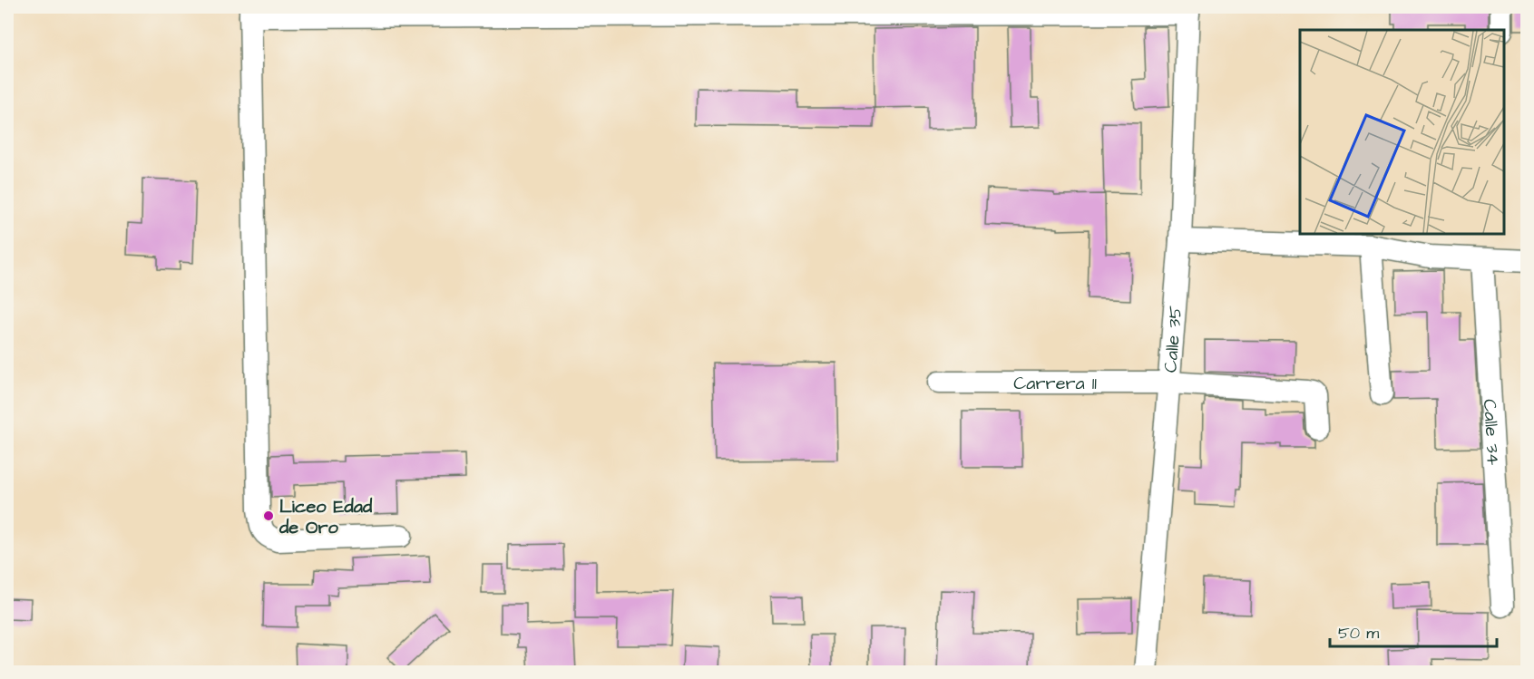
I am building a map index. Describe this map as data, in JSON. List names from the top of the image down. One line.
{"streets":{"street":["Calle 35","Carrera 11","Calle 34"]},"crossings":[["Calle 35","Carrera 11"]],"places":["Liceo Edad de Oro"],"scale_bar":"50 m"}
